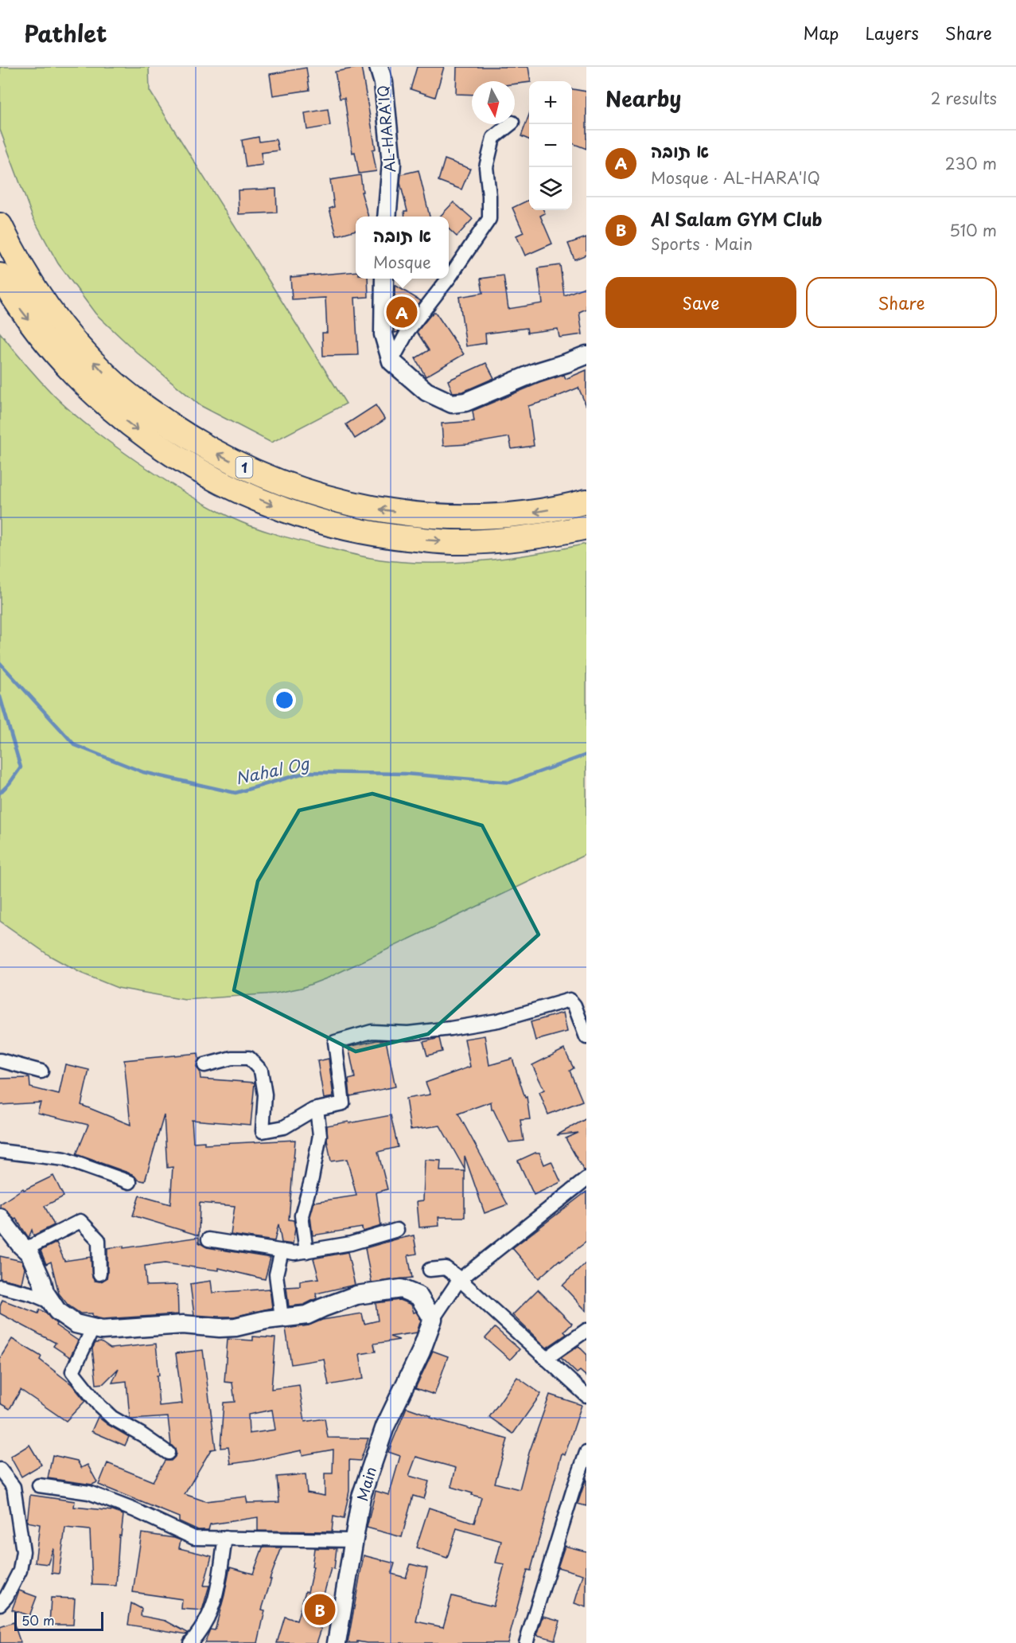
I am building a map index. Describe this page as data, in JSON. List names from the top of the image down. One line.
{"streets":{"highway":["1"],"street":["AL-HARA'IQ","Main"]},"water":["Nahal Og"],"scale_bar":"50 m","north":"bottom","page":{"header":"Pathlet","nav":["Map","Layers","Share"],"heading":["Nearby","2 results"],"map_buttons":["+","−"],"list":[{"mark":"A","name":"א תובה","note":"Mosque · AL-HARA'IQ","value":"230 m"},{"mark":"B","name":"Al Salam GYM Club","note":"Sports · Main","value":"510 m"}],"popup":["א תובה","Mosque"],"buttons":["Save","Share"],"pins":["A","B"],"scale":"50 m"}}
